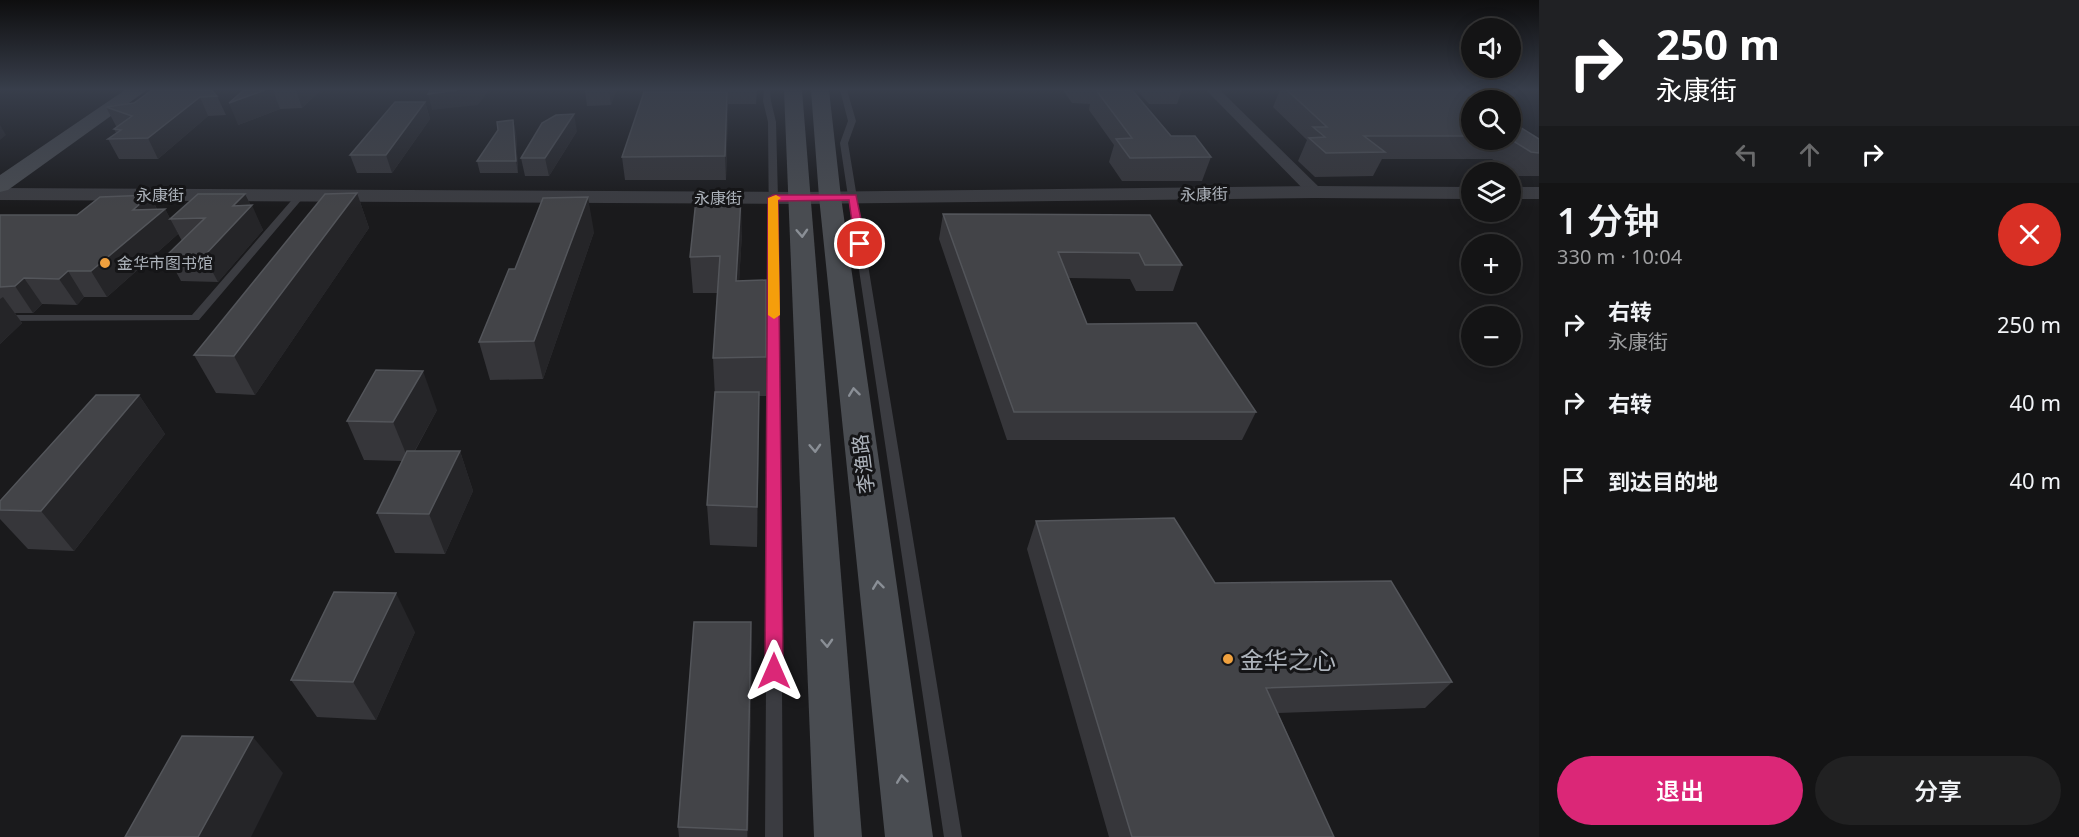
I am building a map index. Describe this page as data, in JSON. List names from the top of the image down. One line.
{"streets":{"main road":["李渔路"],"street":["永康街"]},"crossings":[["永康街","李渔路"]],"places":["金华市图书馆","金华之心"],"page":{"turn":["250 m","永康街"],"map_buttons":["+","−"],"heading":["1 分钟","330 m · 10:04"],"list":[{"name":"右转","note":"永康街","value":"250 m"},{"name":"右转","value":"40 m"},{"name":"到达目的地","value":"40 m"}],"buttons":["退出","分享"]}}
